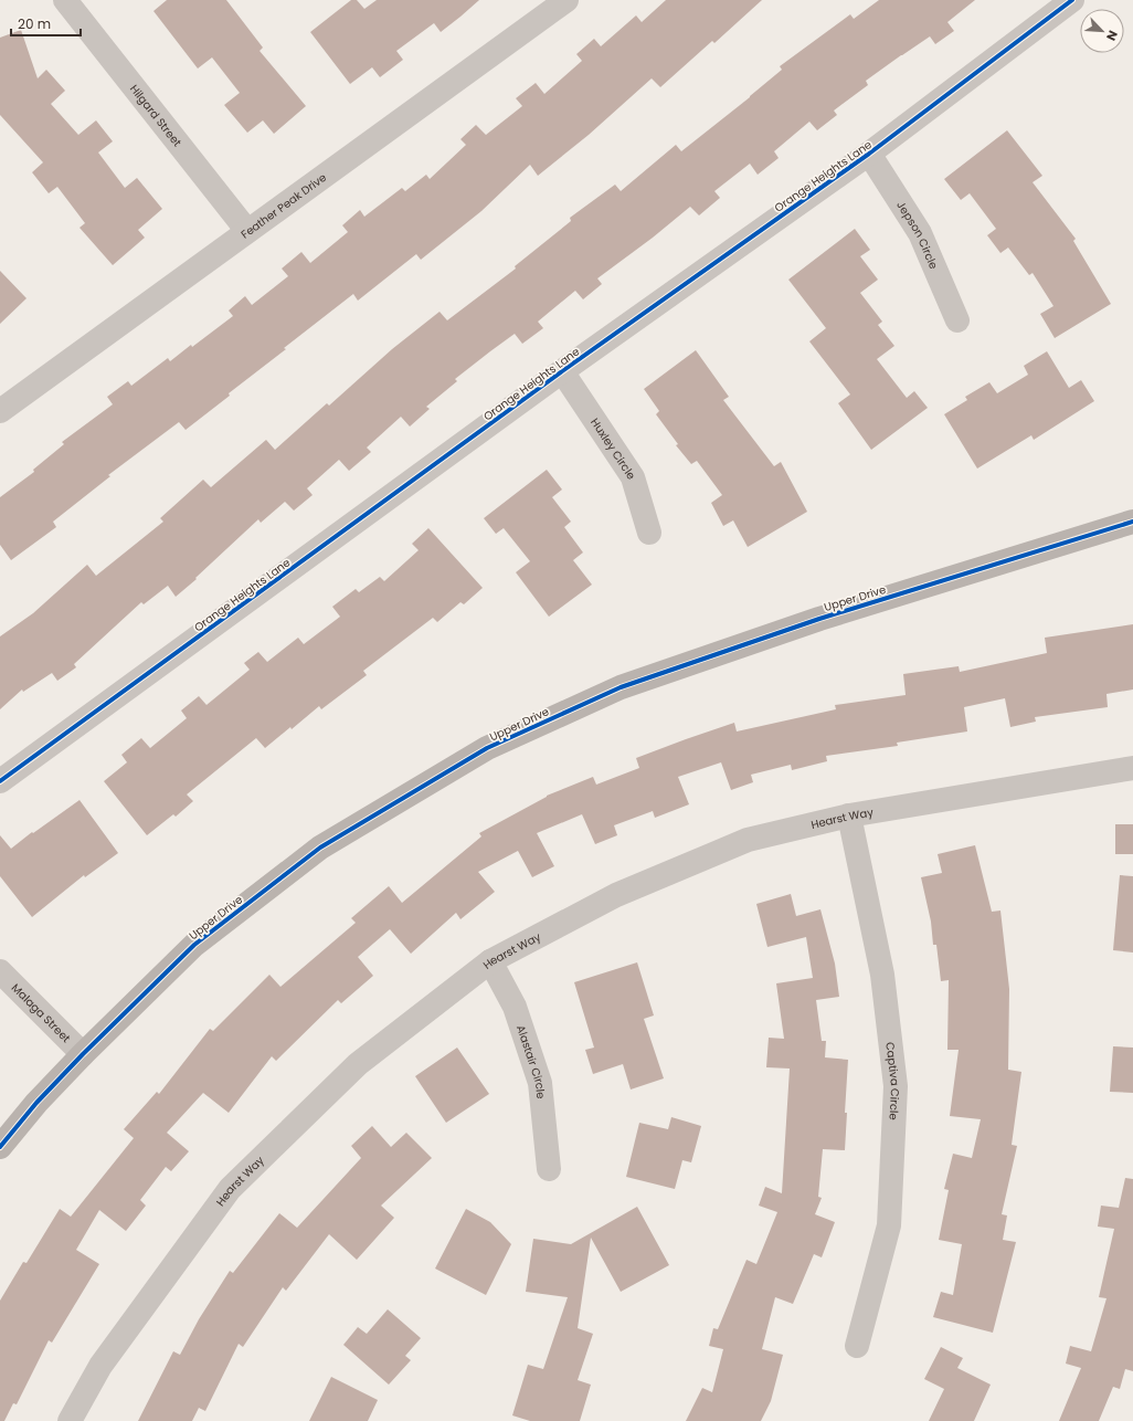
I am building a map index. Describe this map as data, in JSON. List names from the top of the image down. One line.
{"streets":{"main road":["Upper Drive"],"street":["Hilgard Street","Orange Heights Lane","Feather Peak Drive","Jepson Circle","Huxley Circle","Hearst Way","Malaga Street","Alastair Circle","Captiva Circle"]},"crossings":[["Hilgard Street","Feather Peak Drive"],["Orange Heights Lane","Jepson Circle"],["Orange Heights Lane","Huxley Circle"],["Upper Drive","Malaga Street"],["Hearst Way","Alastair Circle"],["Hearst Way","Captiva Circle"]],"scale_bar":"20 m","north":"bottom right"}
